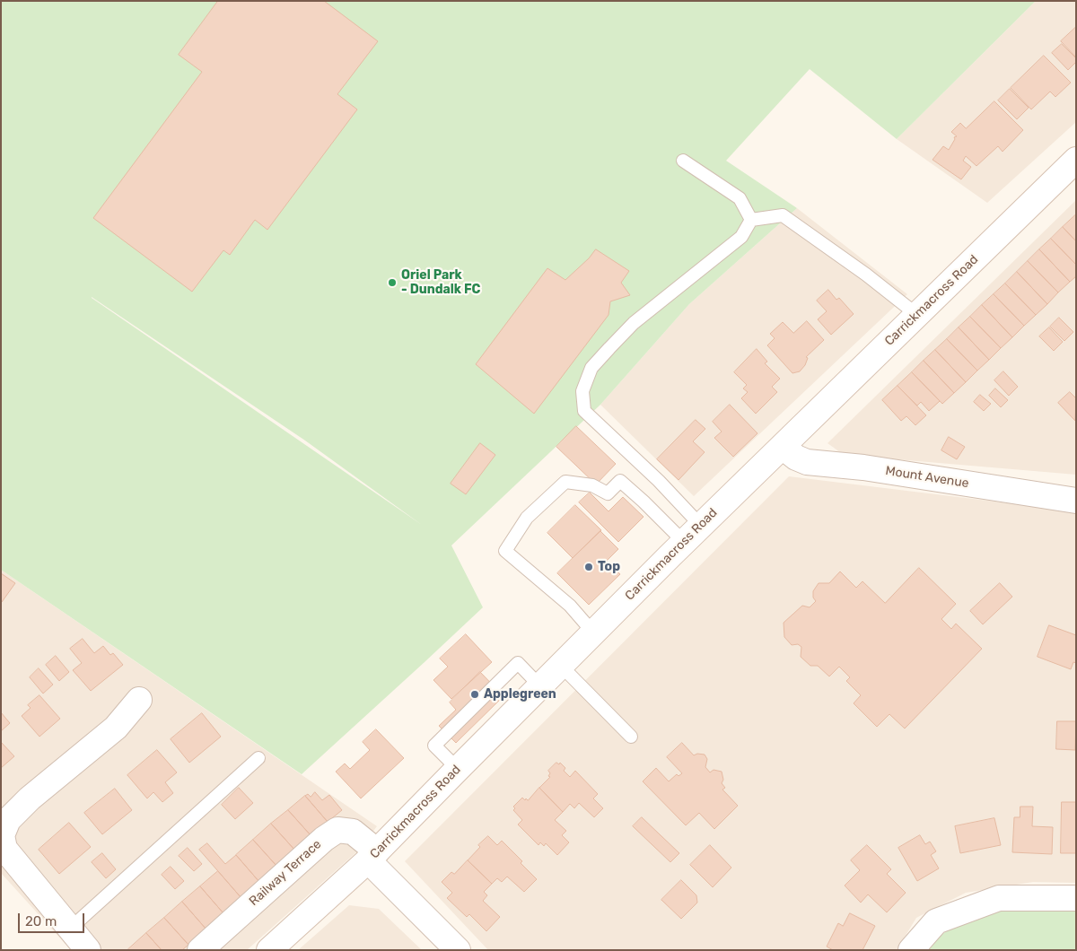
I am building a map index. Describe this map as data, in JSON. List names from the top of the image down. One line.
{"streets":{"street":["Carrickmacross Road","Mount Avenue","Railway Terrace"]},"crossings":[["Carrickmacross Road","Mount Avenue"],["Carrickmacross Road","Railway Terrace"]],"places":["Oriel Park - Dundalk FC","Top","Applegreen"],"scale_bar":"20 m"}
